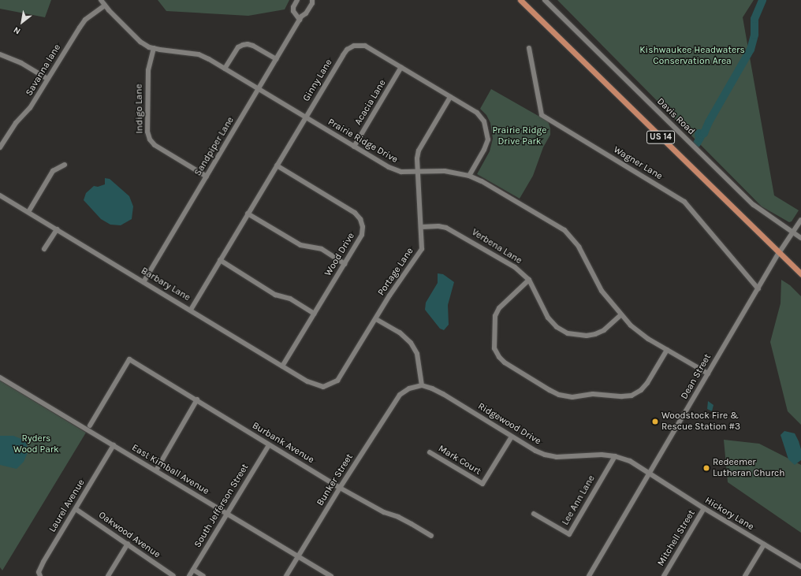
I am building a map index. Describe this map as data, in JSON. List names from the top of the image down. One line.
{"streets":{"main road":["US 14"],"street":["Savanna lane","Ginny Lane","Acacia Lane","Indigo Lane","Davis Road","Prairie Ridge Drive","Sandpiper Lane","Wagner Lane","Verbena Lane","Wood Drive","Portage Lane","Barbary Lane","Dean Street","Ridgewood Drive","Burbank Avenue","Mark Court","East Kimball Avenue","Bunker Street","Lee Ann Lane","Laurel Avenue","South Jefferson Street","Hickory Lane","Oakwood Avenue","Mitchell Street"]},"crossings":[["Savanna lane","Prairie Ridge Drive"],["Ginny Lane","Acacia Lane"],["Ginny Lane","Prairie Ridge Drive"],["Ginny Lane","Wood Drive"],["Ginny Lane","Portage Lane"],["Ginny Lane","Barbary Lane"],["Acacia Lane","Prairie Ridge Drive"],["Indigo Lane","Prairie Ridge Drive"],["Indigo Lane","Sandpiper Lane"],["Davis Road","Dean Street"],["US 14","Dean Street"],["Prairie Ridge Drive","Sandpiper Lane"],["Prairie Ridge Drive","Verbena Lane"],["Prairie Ridge Drive","Portage Lane"],["Prairie Ridge Drive","Dean Street"],["Sandpiper Lane","Barbary Lane"],["Wagner Lane","Dean Street"],["Verbena Lane","Portage Lane"],["Wood Drive","Barbary Lane"],["Portage Lane","Barbary Lane"],["Dean Street","Ridgewood Drive"],["Dean Street","Hickory Lane"],["Ridgewood Drive","Mark Court"],["Ridgewood Drive","Bunker Street"],["Ridgewood Drive","Lee Ann Lane"],["Ridgewood Drive","Hickory Lane"],["Burbank Avenue","Bunker Street"],["Burbank Avenue","South Jefferson Street"],["East Kimball Avenue","Bunker Street"],["East Kimball Avenue","Laurel Avenue"],["East Kimball Avenue","South Jefferson Street"],["Laurel Avenue","Oakwood Avenue"],["Hickory Lane","Mitchell Street"]],"parks":["Kishwaukee Headwaters Conservation Area","Prairie Ridge Drive Park","Ryders Wood Park"],"places":["Woodstock Fire & Rescue Station #3","Redeemer Lutheran Church"],"north":"bottom left"}
